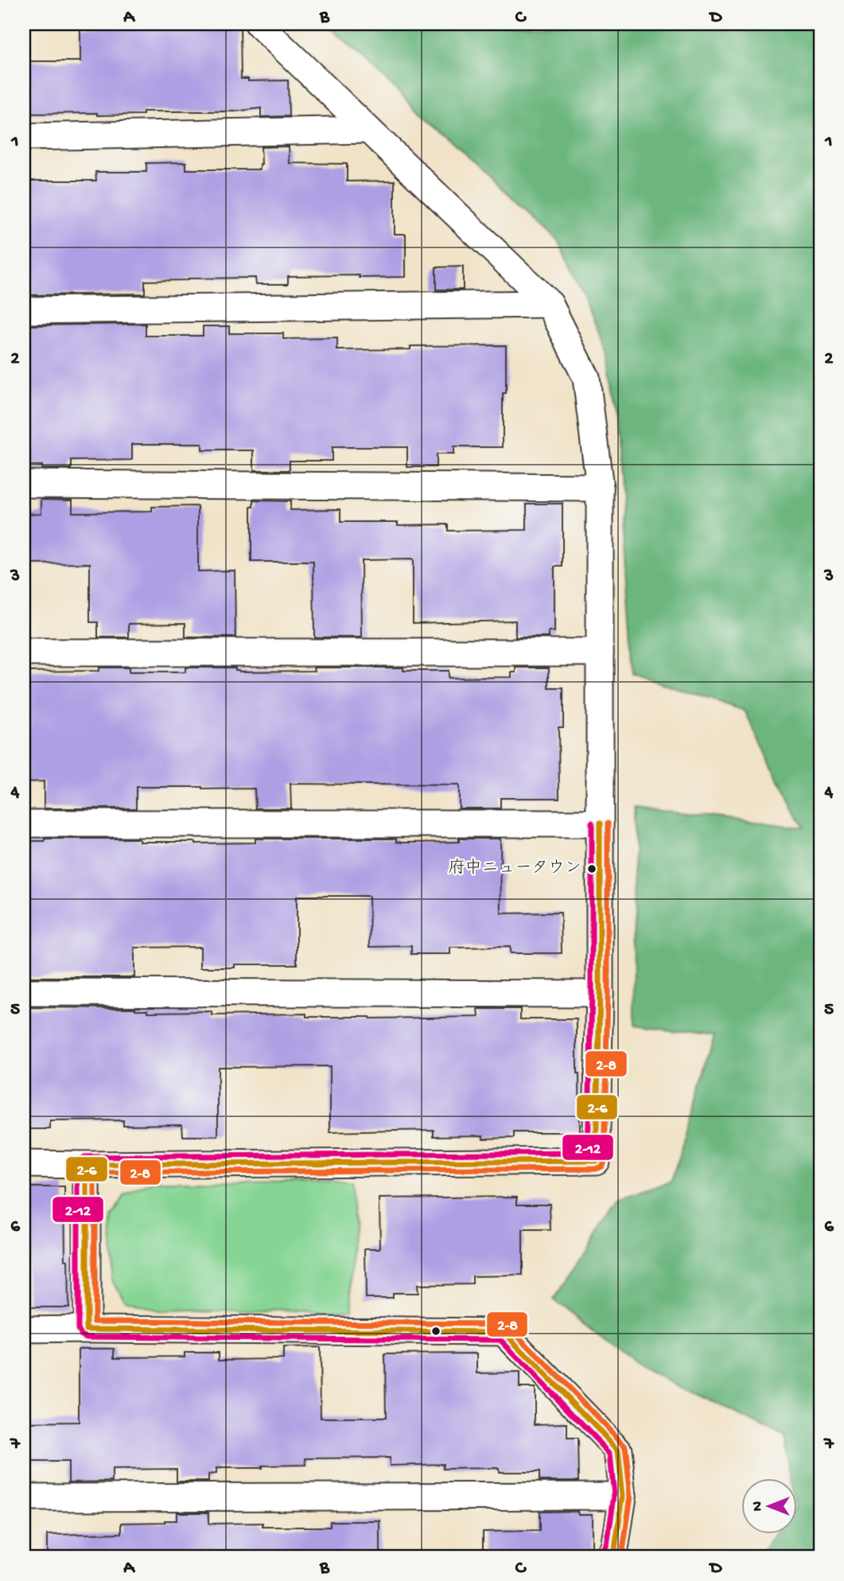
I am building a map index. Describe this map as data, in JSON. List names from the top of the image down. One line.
{"places":["府中ニュータウン"],"lines":["transit line 2-6","transit line 2-12","transit line 2-8"],"north":"left","grid":{"columns":["A","B","C","D"],"rows":["1","2","3","4","5","6","7"]}}
